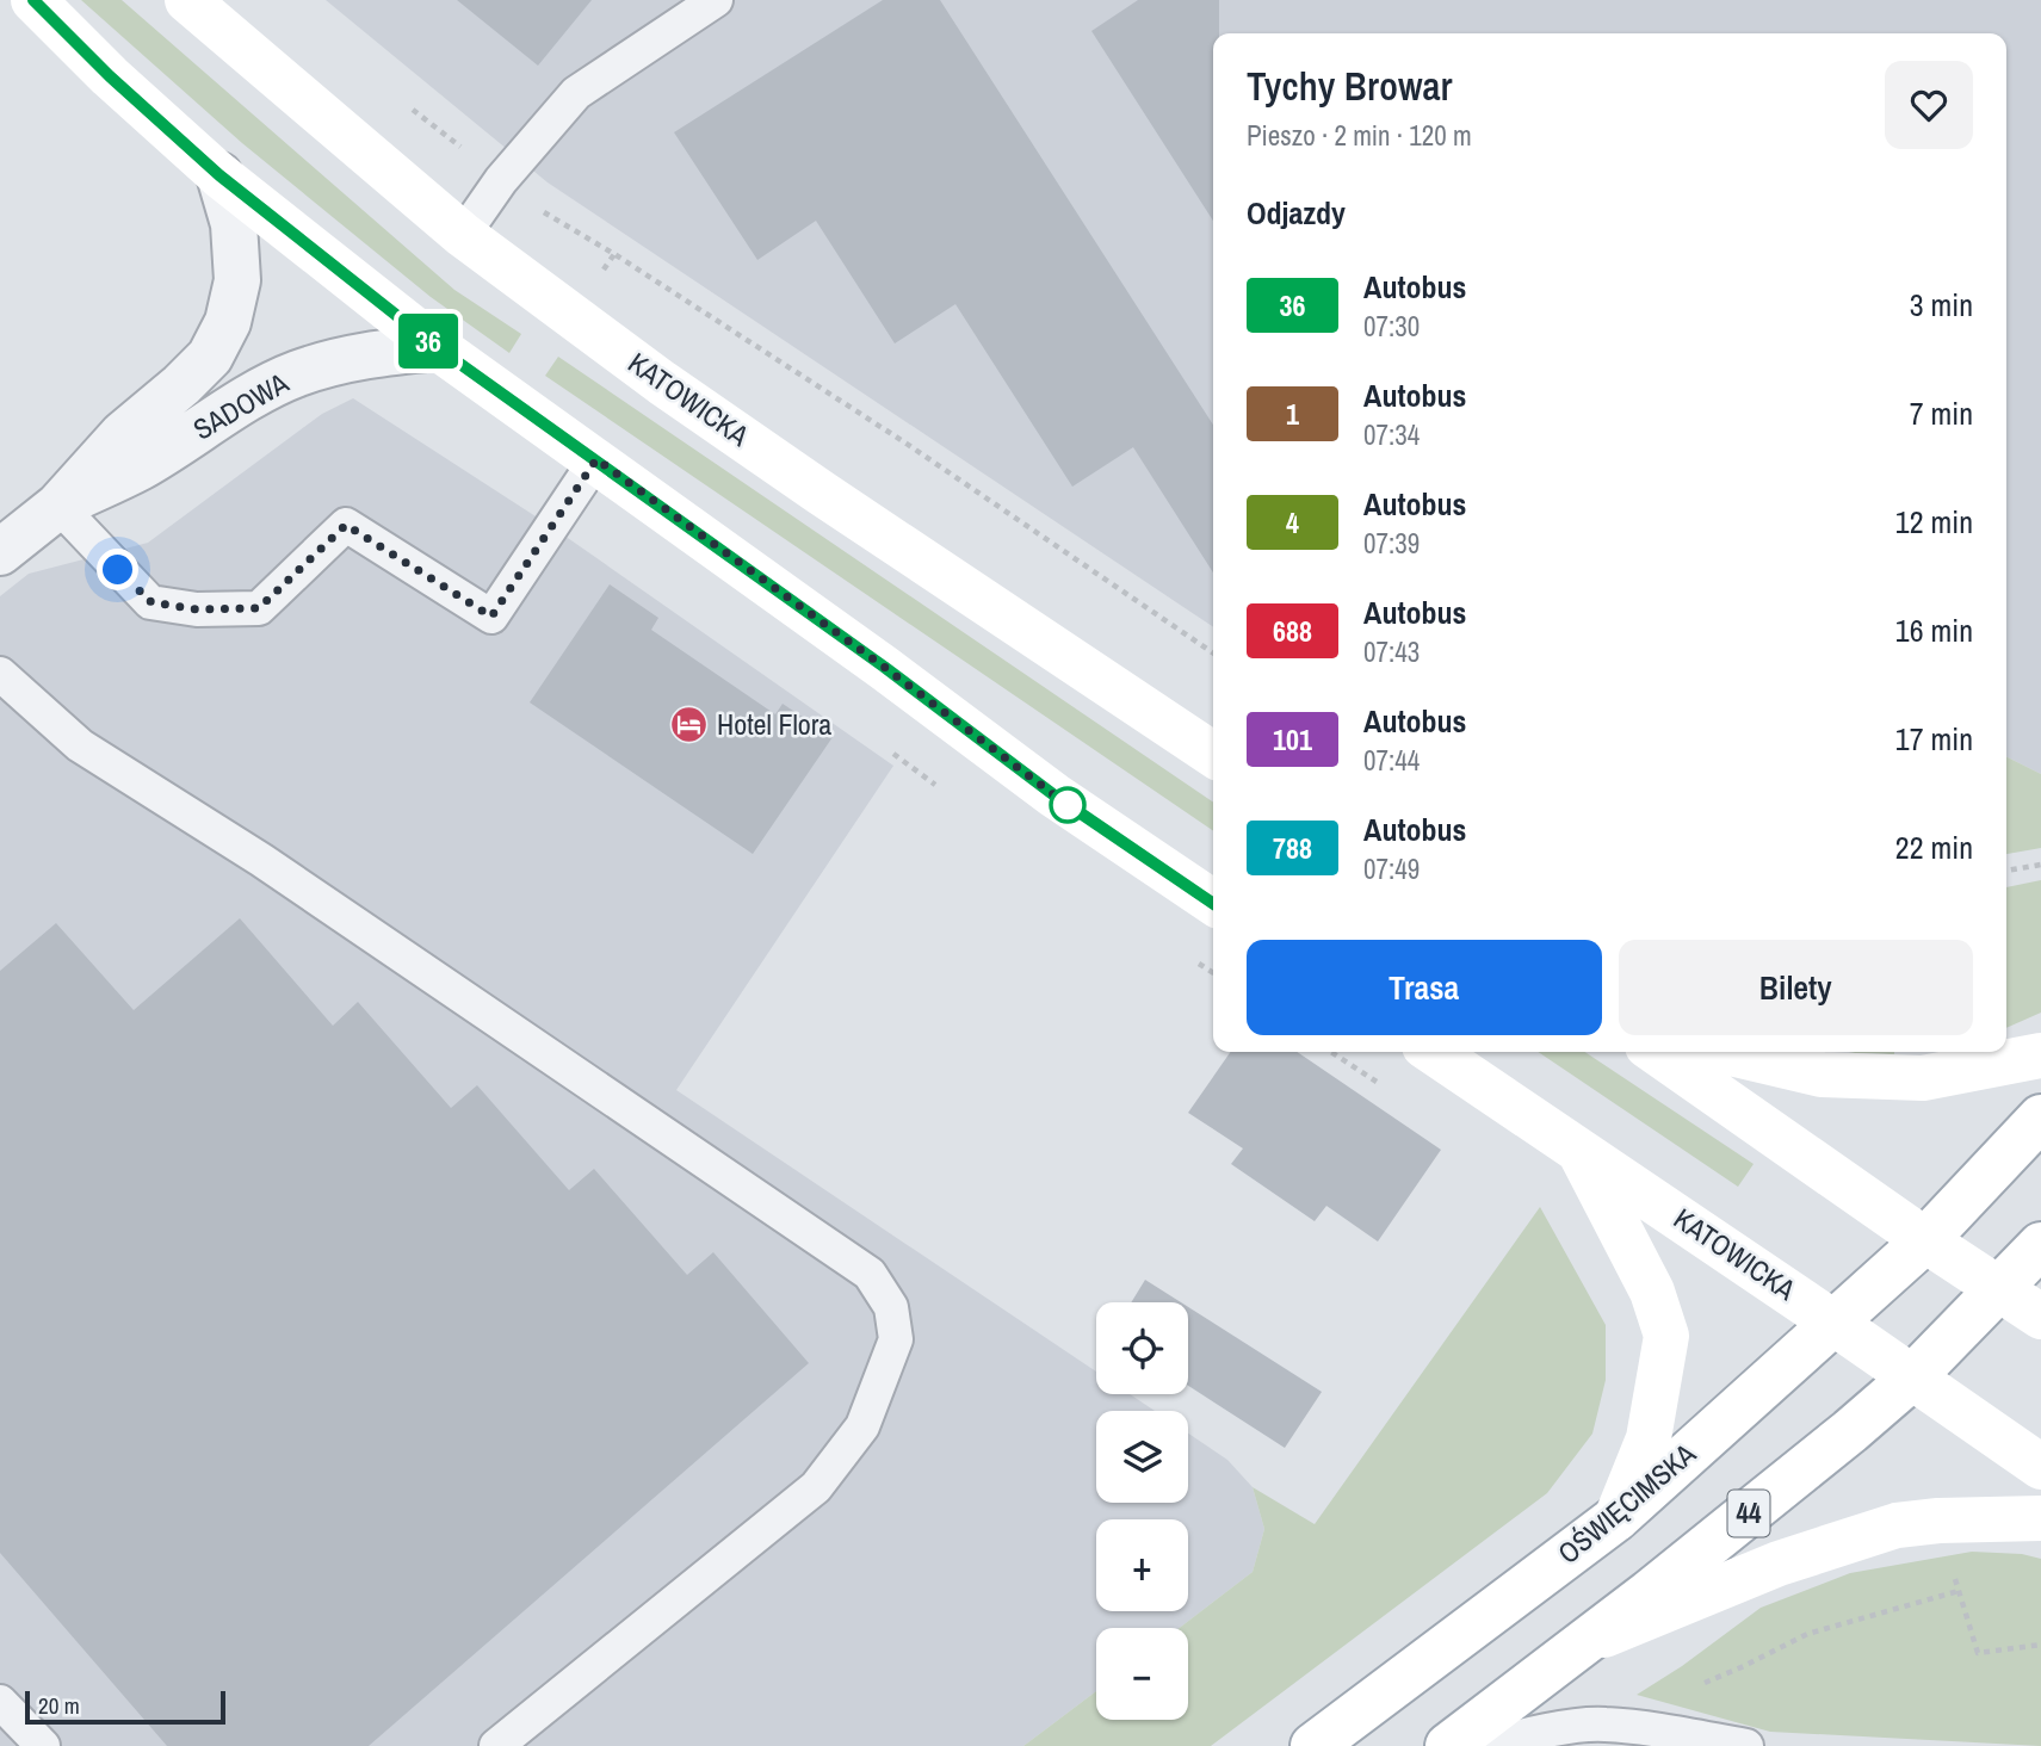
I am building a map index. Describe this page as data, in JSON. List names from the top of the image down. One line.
{"streets":{"main road":["KATOWICKA","OŚWIĘCIMSKA","44"],"street":["SADOWA"]},"crossings":[["KATOWICKA","OŚWIĘCIMSKA"],["KATOWICKA","44"]],"places":{"hotel":["Hotel Flora"]},"lines":["bus line 36"],"scale_bar":"20 m","page":{"on_map":"36","heading":[["Tychy Browar","Pieszo · 2 min · 120 m"],"Odjazdy"],"list":[{"mark":"36","name":"Autobus","note":"07:30","value":"3 min"},{"mark":"1","name":"Autobus","note":"07:34","value":"7 min"},{"mark":"4","name":"Autobus","note":"07:39","value":"12 min"},{"mark":"688","name":"Autobus","note":"07:43","value":"16 min"},{"mark":"101","name":"Autobus","note":"07:44","value":"17 min"},{"mark":"788","name":"Autobus","note":"07:49","value":"22 min"}],"buttons":["Trasa","Bilety"],"map_buttons":["+","−"],"scale":"20 m"}}
